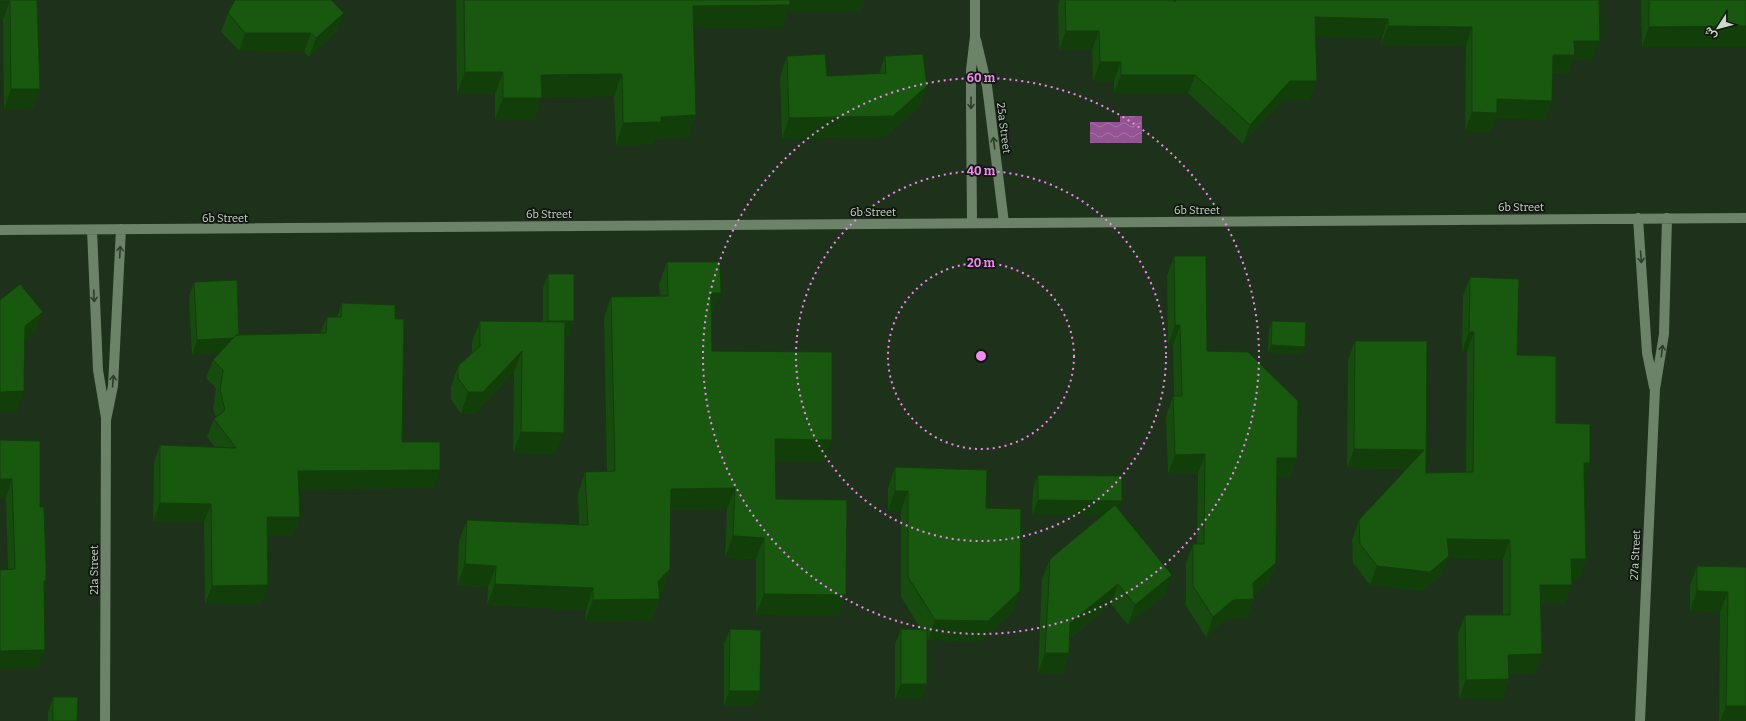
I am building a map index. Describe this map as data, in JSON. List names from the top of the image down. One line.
{"streets":{"street":["25a Street","6b Street","27a Street","21a Street"]},"crossings":[["25a Street","6b Street"],["6b Street","27a Street"],["6b Street","21a Street"]],"north":"bottom left","rings":["60 m","40 m","20 m"]}
